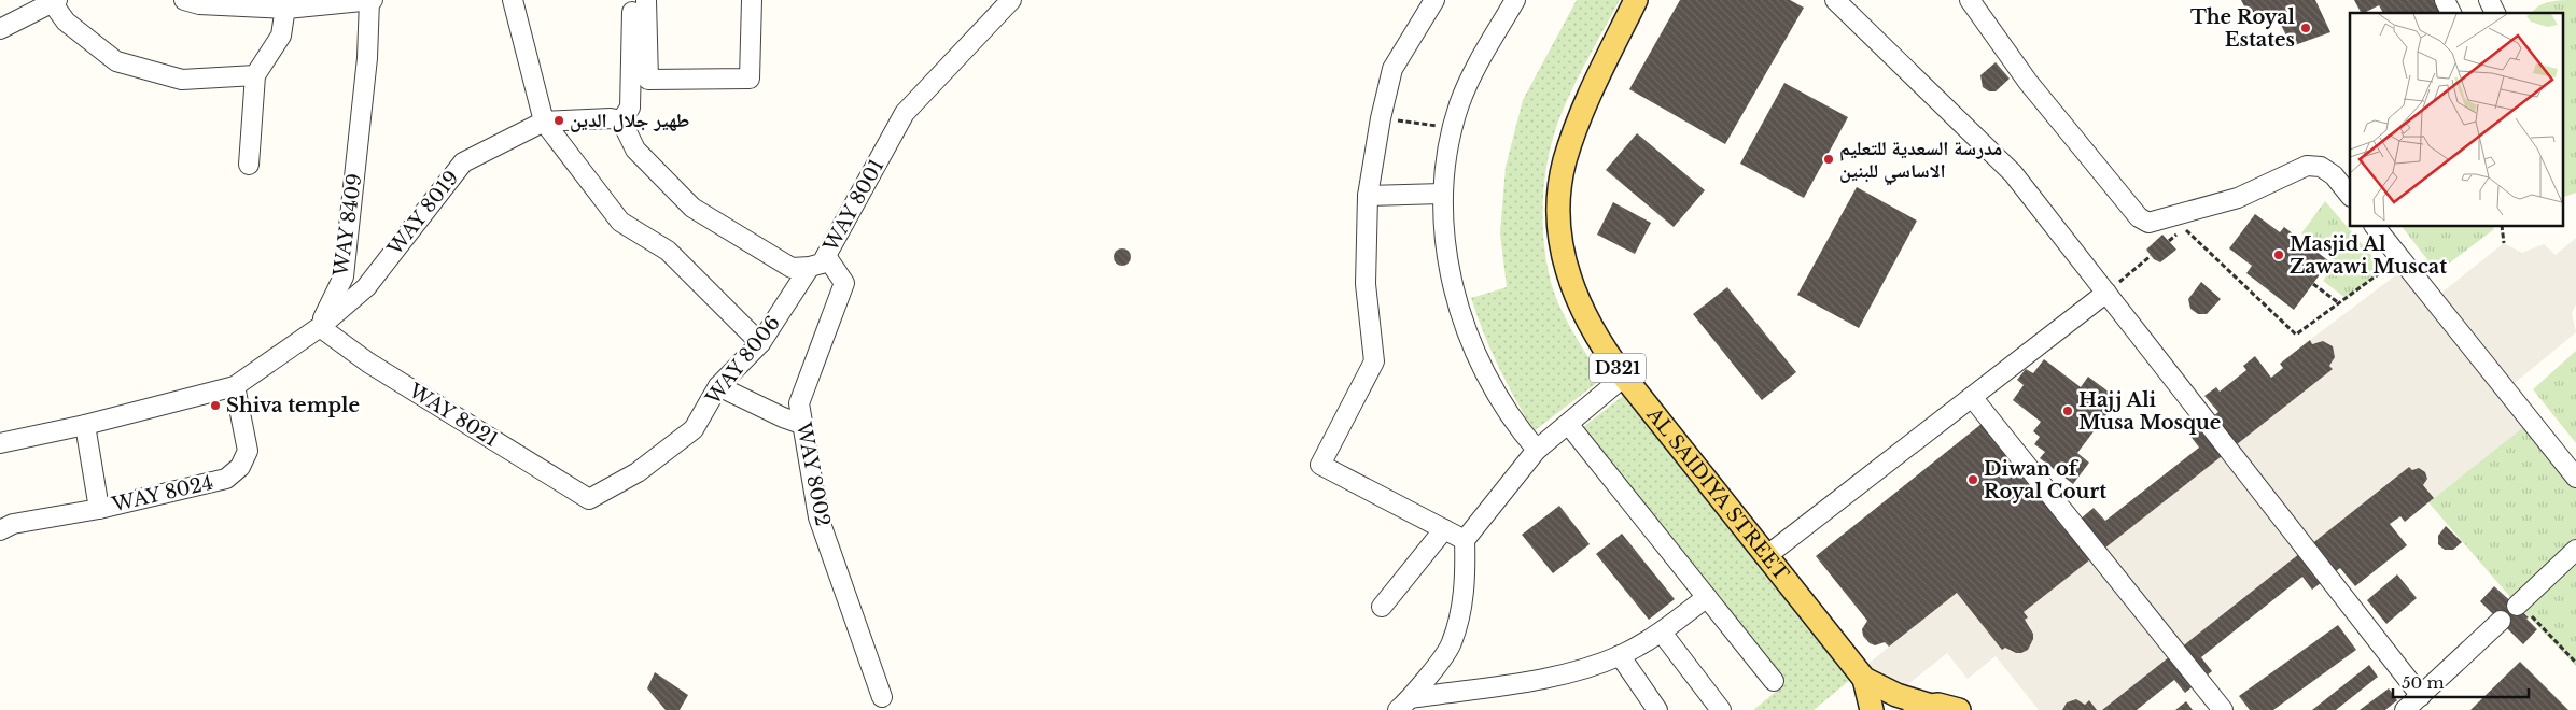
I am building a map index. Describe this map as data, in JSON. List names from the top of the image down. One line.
{"streets":{"main road":["D321","AL SAIDIYA STREET"],"street":["WAY 8001","WAY 8019","WAY 8409","WAY 8006","WAY 8021","WAY 8002","WAY 8024"]},"crossings":[["WAY 8001","WAY 8006"],["WAY 8001","WAY 8002"],["WAY 8019","WAY 8409"],["WAY 8019","WAY 8021"],["WAY 8409","WAY 8021"],["WAY 8006","WAY 8021"],["D321","AL SAIDIYA STREET"]],"places":["The Royal Estates","طهير جلال الدين","مدرسة السعدية للتعليم الاساسي للبنين","Masjid Al Zawawi Muscat","Shiva temple","Hajj Ali Musa Mosque","Diwan of Royal Court"],"scale_bar":"50 m"}
